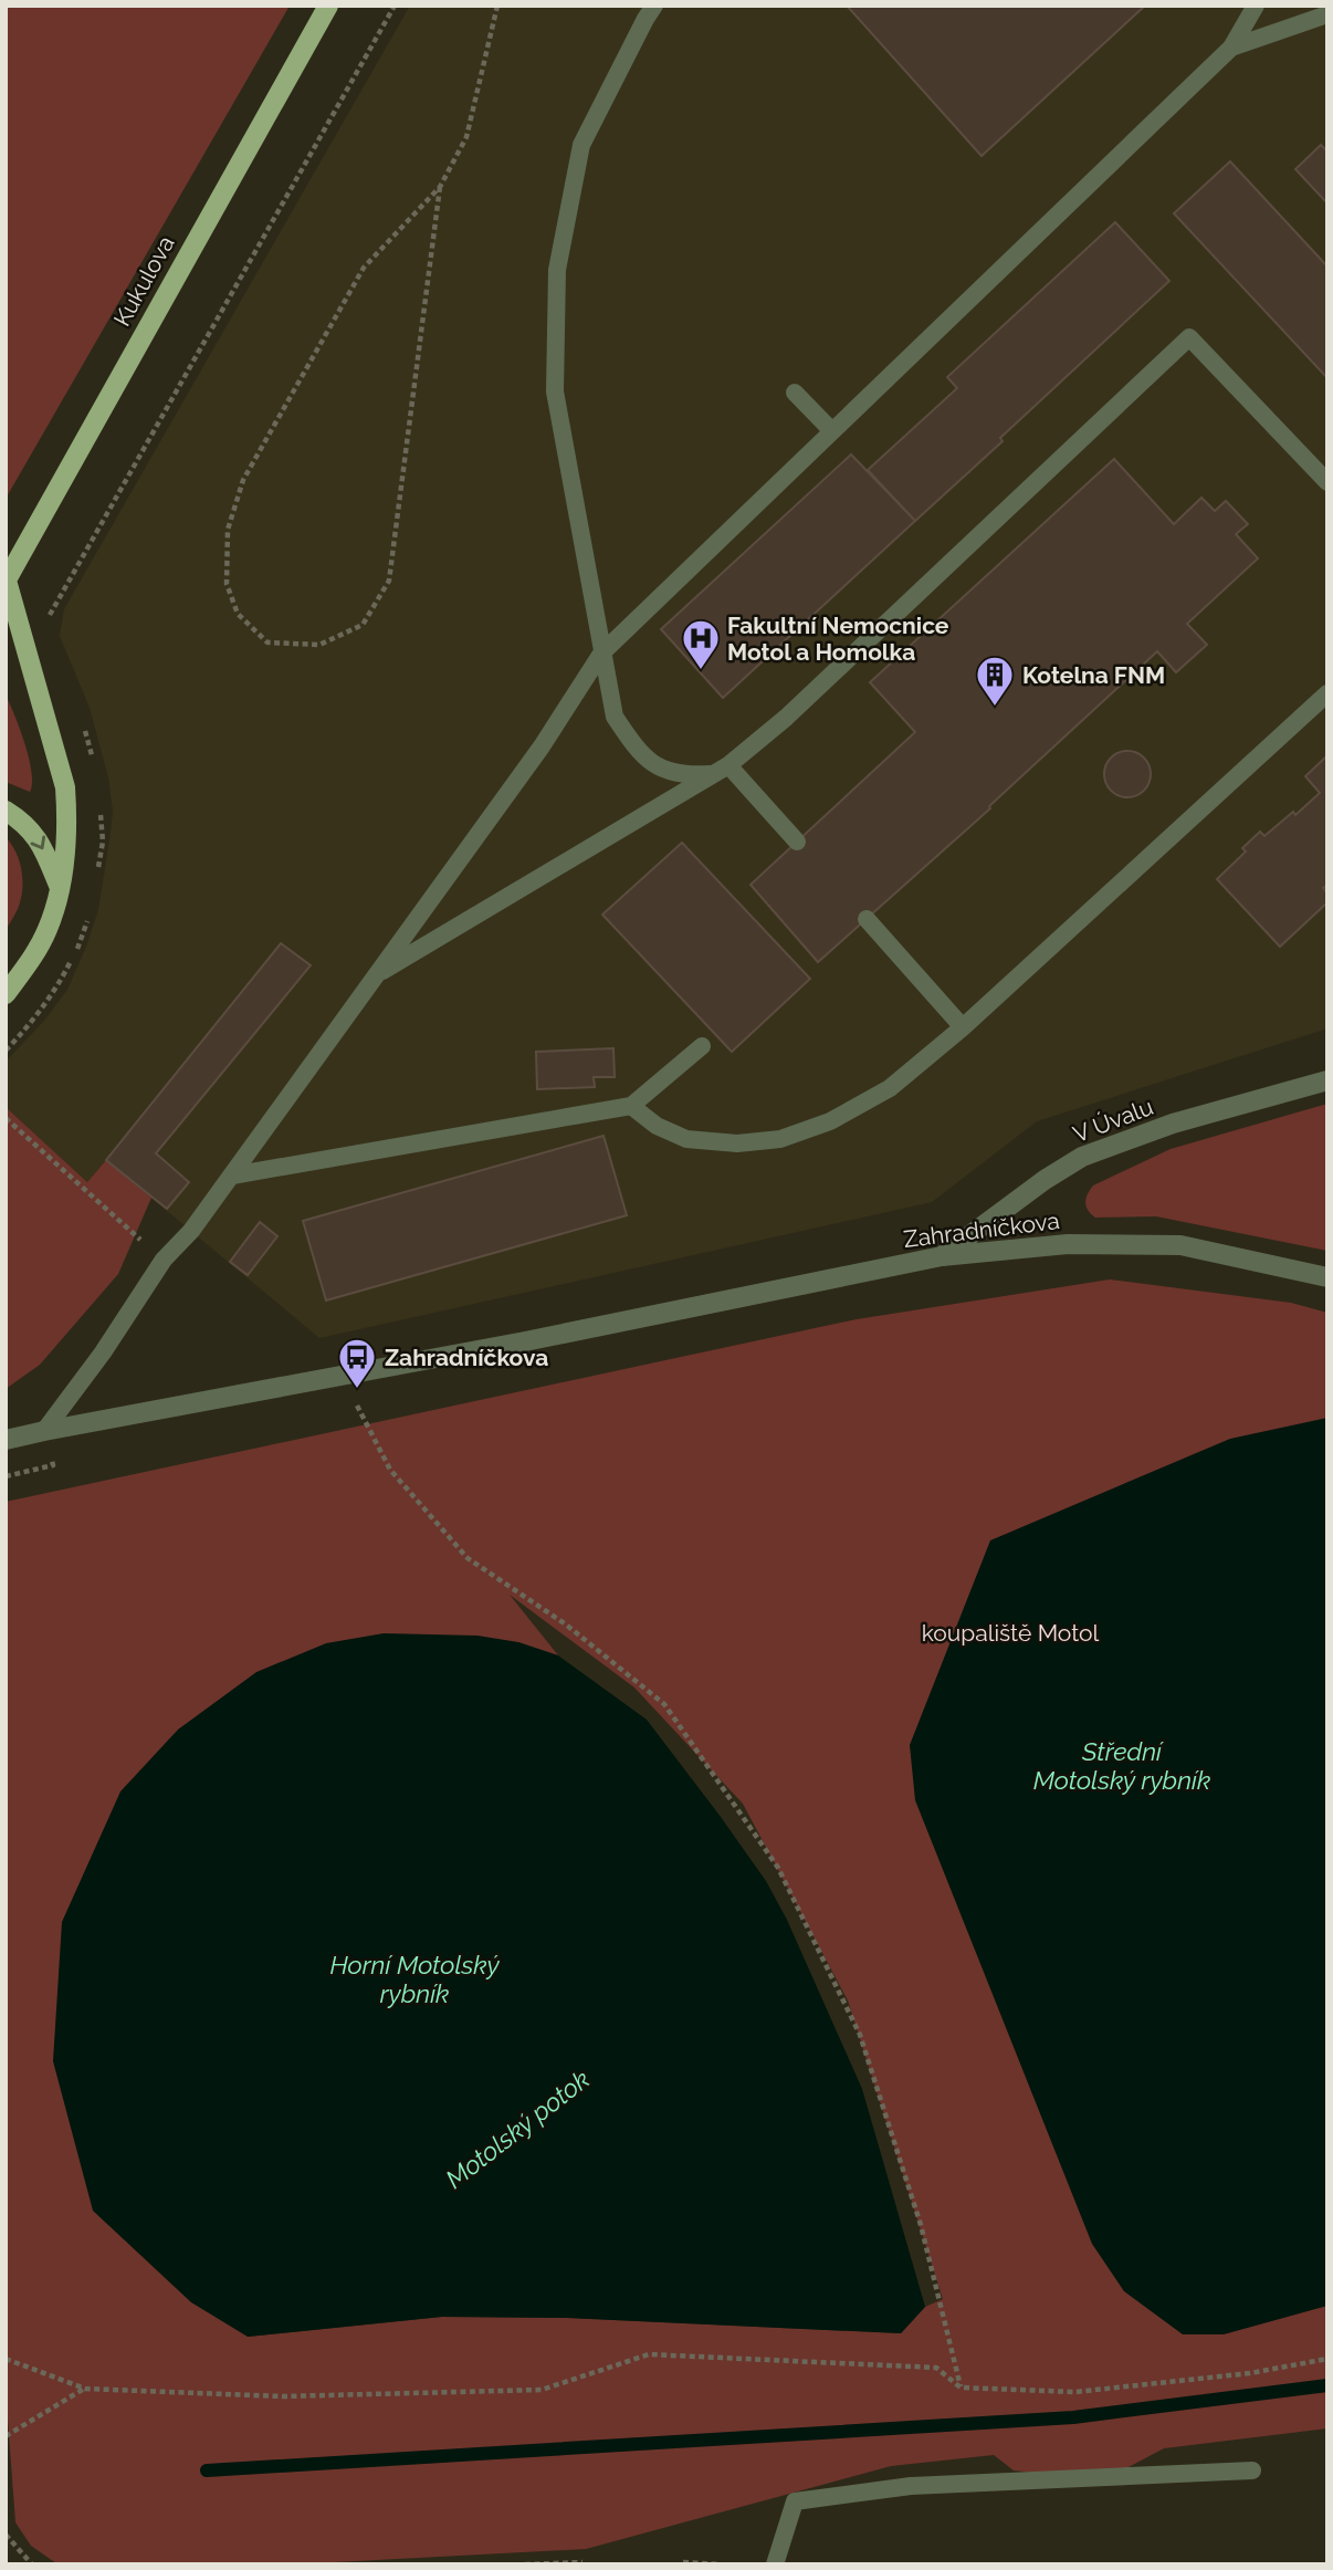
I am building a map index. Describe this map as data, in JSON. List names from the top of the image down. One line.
{"streets":{"main road":["Kukulova"],"street":["V Úvalu","Zahradníčkova"]},"crossings":[["V Úvalu","Zahradníčkova"]],"water":["Střední Motolský rybník","Horní Motolský rybník","Motolský potok"],"parks":["koupaliště Motol"],"places":{"hospital":["Fakultní Nemocnice Motol a Homolka"],"building":["Kotelna FNM"],"bus stop":["Zahradníčkova"]}}
